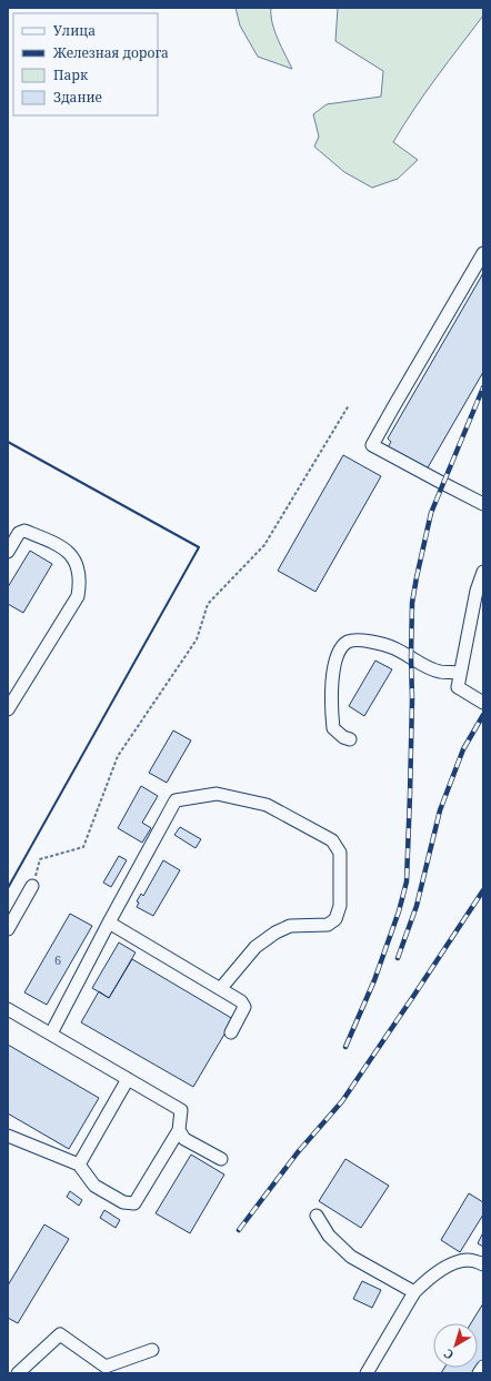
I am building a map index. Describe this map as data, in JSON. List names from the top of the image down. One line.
{"house_numbers":["6"],"legend":["Улица","Железная дорога","Парк","Здание"],"north":"bottom left"}
